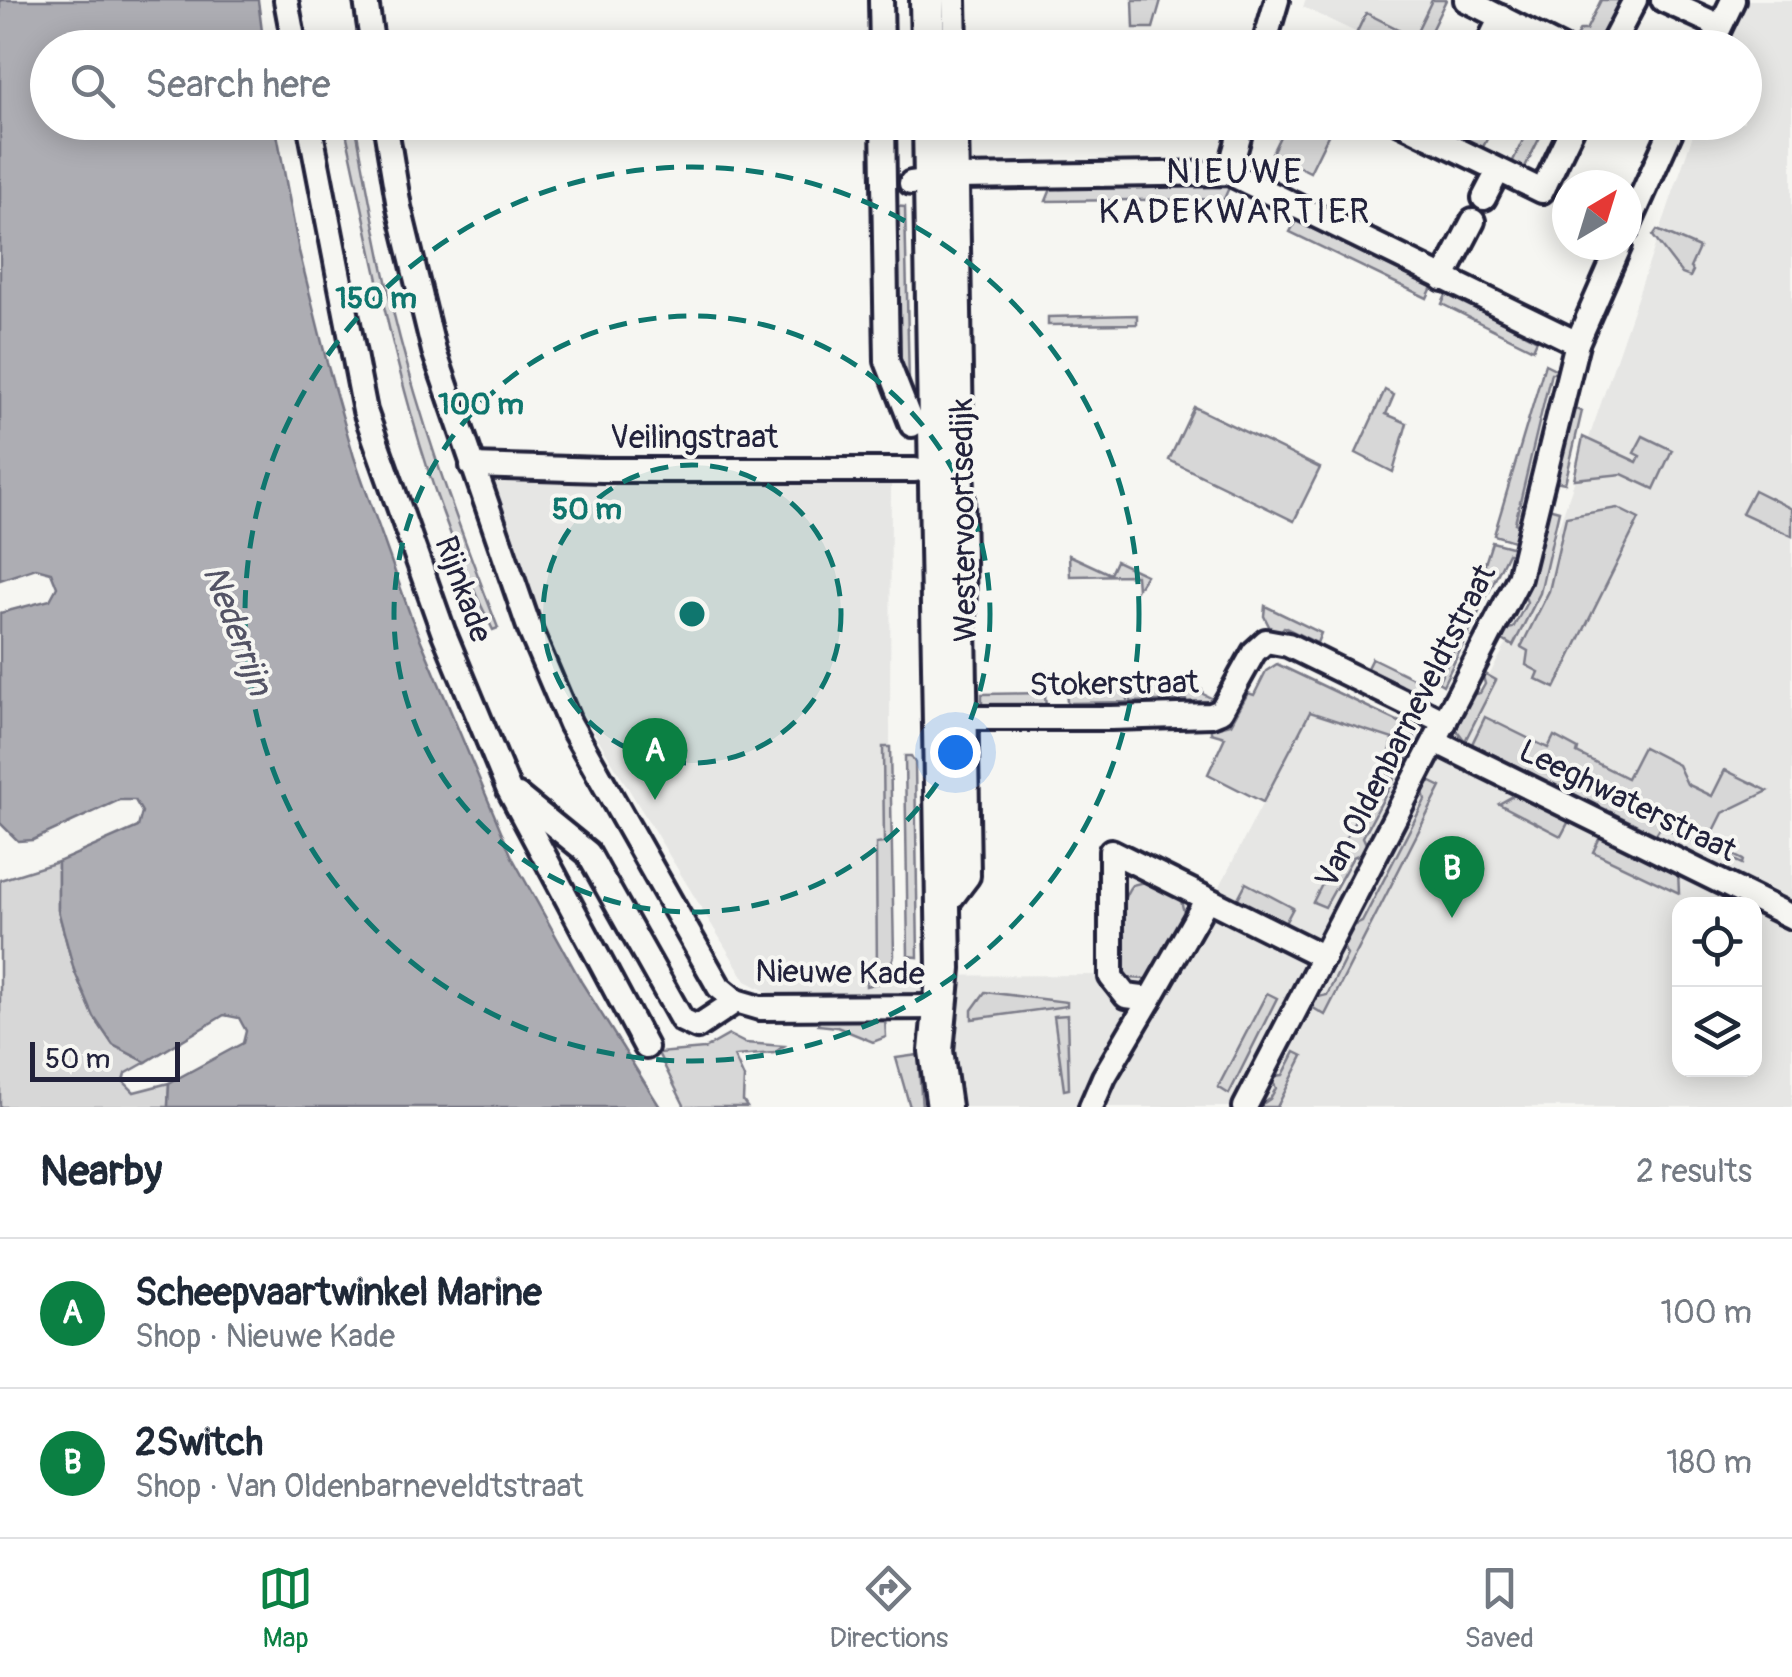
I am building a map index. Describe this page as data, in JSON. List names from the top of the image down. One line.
{"streets":{"main road":["Westervoortsedijk"],"street":["Veilingstraat","Rijnkade","Stokerstraat","Van Oldenbarneveldtstraat","Leeghwaterstraat","Nieuwe Kade"]},"crossings":[["Veilingstraat","Westervoortsedijk"],["Veilingstraat","Nieuwe Kade"],["Westervoortsedijk","Stokerstraat"],["Westervoortsedijk","Nieuwe Kade"],["Rijnkade","Nieuwe Kade"],["Stokerstraat","Van Oldenbarneveldtstraat"],["Stokerstraat","Leeghwaterstraat"],["Van Oldenbarneveldtstraat","Leeghwaterstraat"]],"districts":["NIEUWE KADEKWARTIER"],"water":["Nederrijn"],"scale_bar":"50 m","north":"top right","page":{"search":"Search here","pins":["A","B"],"scale":"50 m","heading":["Nearby","2 results"],"list":[{"mark":"A","name":"Scheepvaartwinkel Marine","note":"Shop · Nieuwe Kade","value":"100 m"},{"mark":"B","name":"2Switch","note":"Shop · Van Oldenbarneveldtstraat","value":"180 m"}],"nav":["Map","Directions","Saved"]},"rings":["150 m","100 m","50 m"]}
